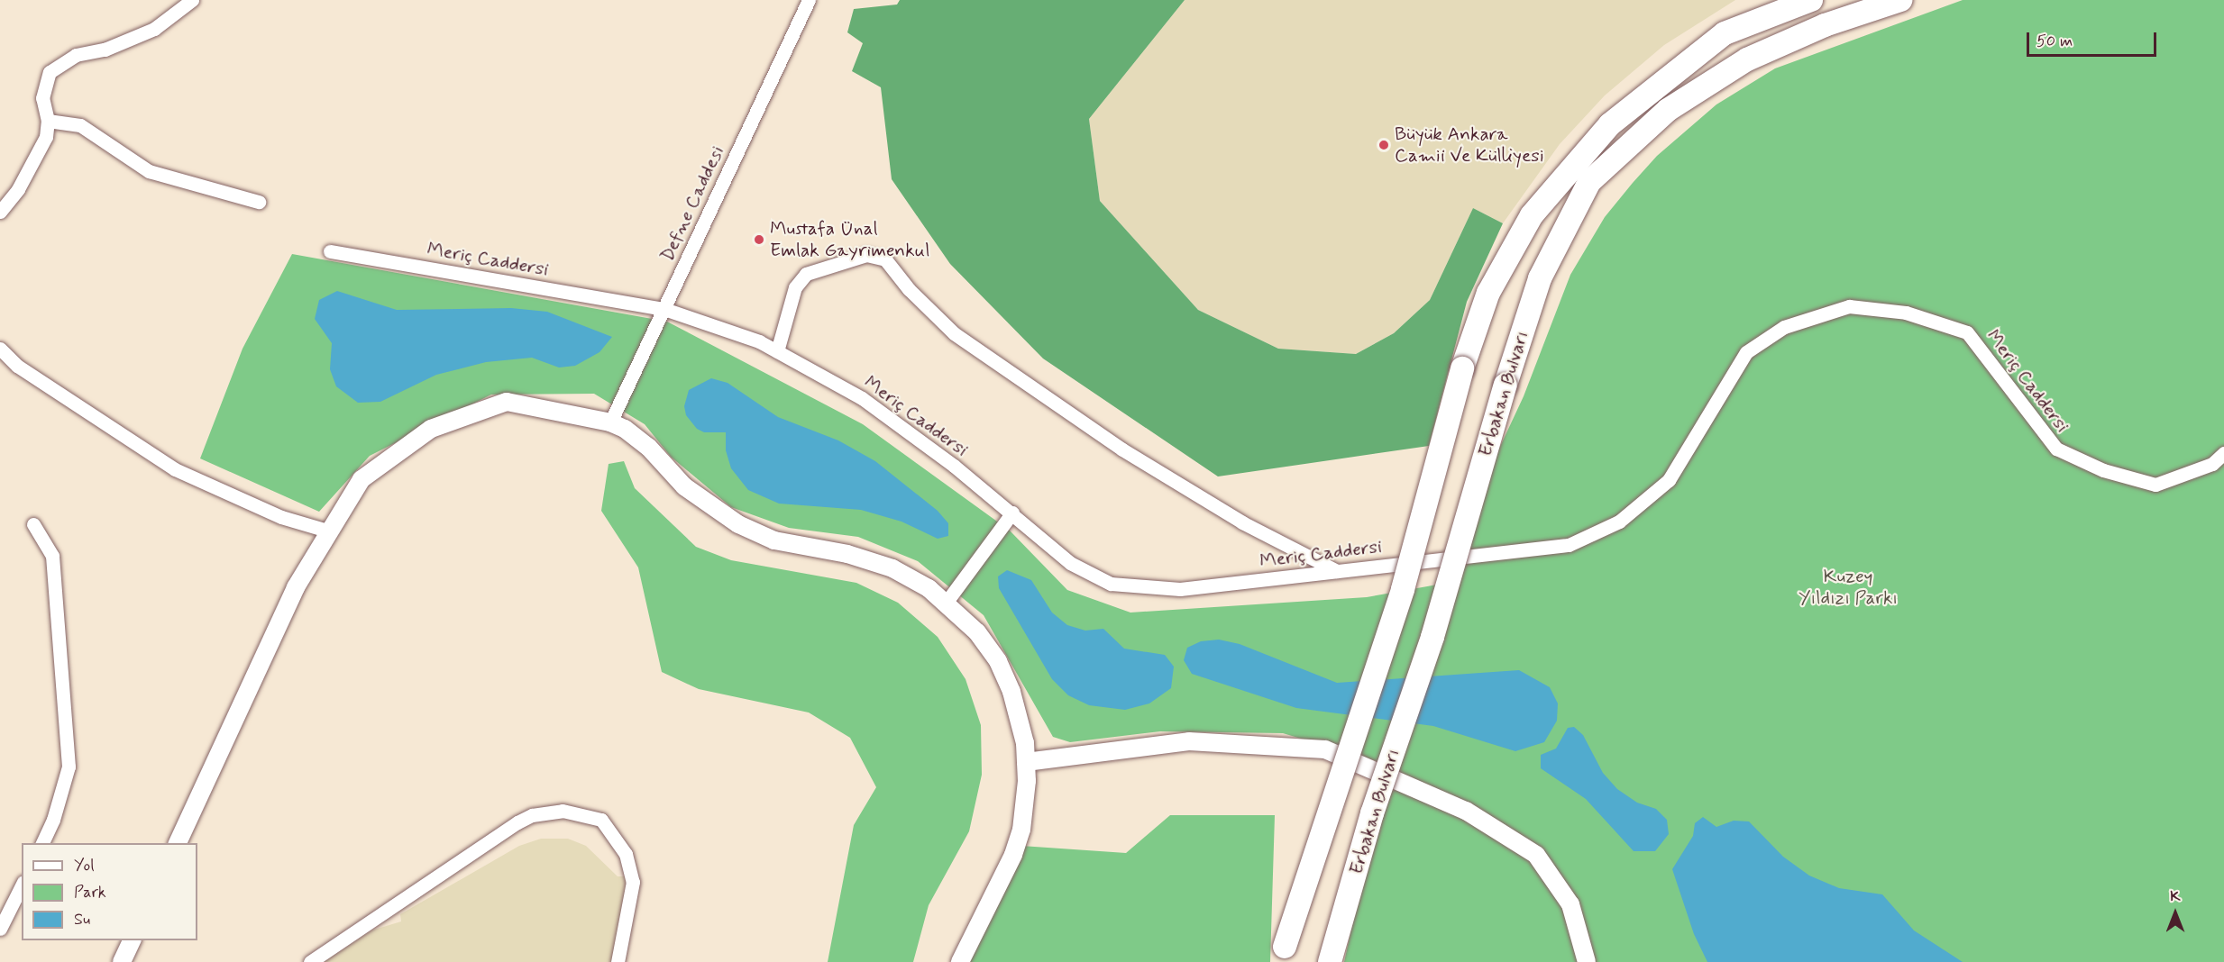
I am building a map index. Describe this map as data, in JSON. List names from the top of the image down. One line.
{"streets":{"highway":["Erbakan Bulvarı"],"street":["Defne Caddesi","Meriç Caddersi"]},"crossings":[["Defne Caddesi","Meriç Caddersi"]],"parks":["Kuzey Yıldızı Parkı"],"places":["Büyük Ankara Camii Ve Külliyesi","Mustafa Ünal Emlak Gayrimenkul"],"legend":["Yol","Park","Su"],"scale_bar":"50 m","north":"top"}
